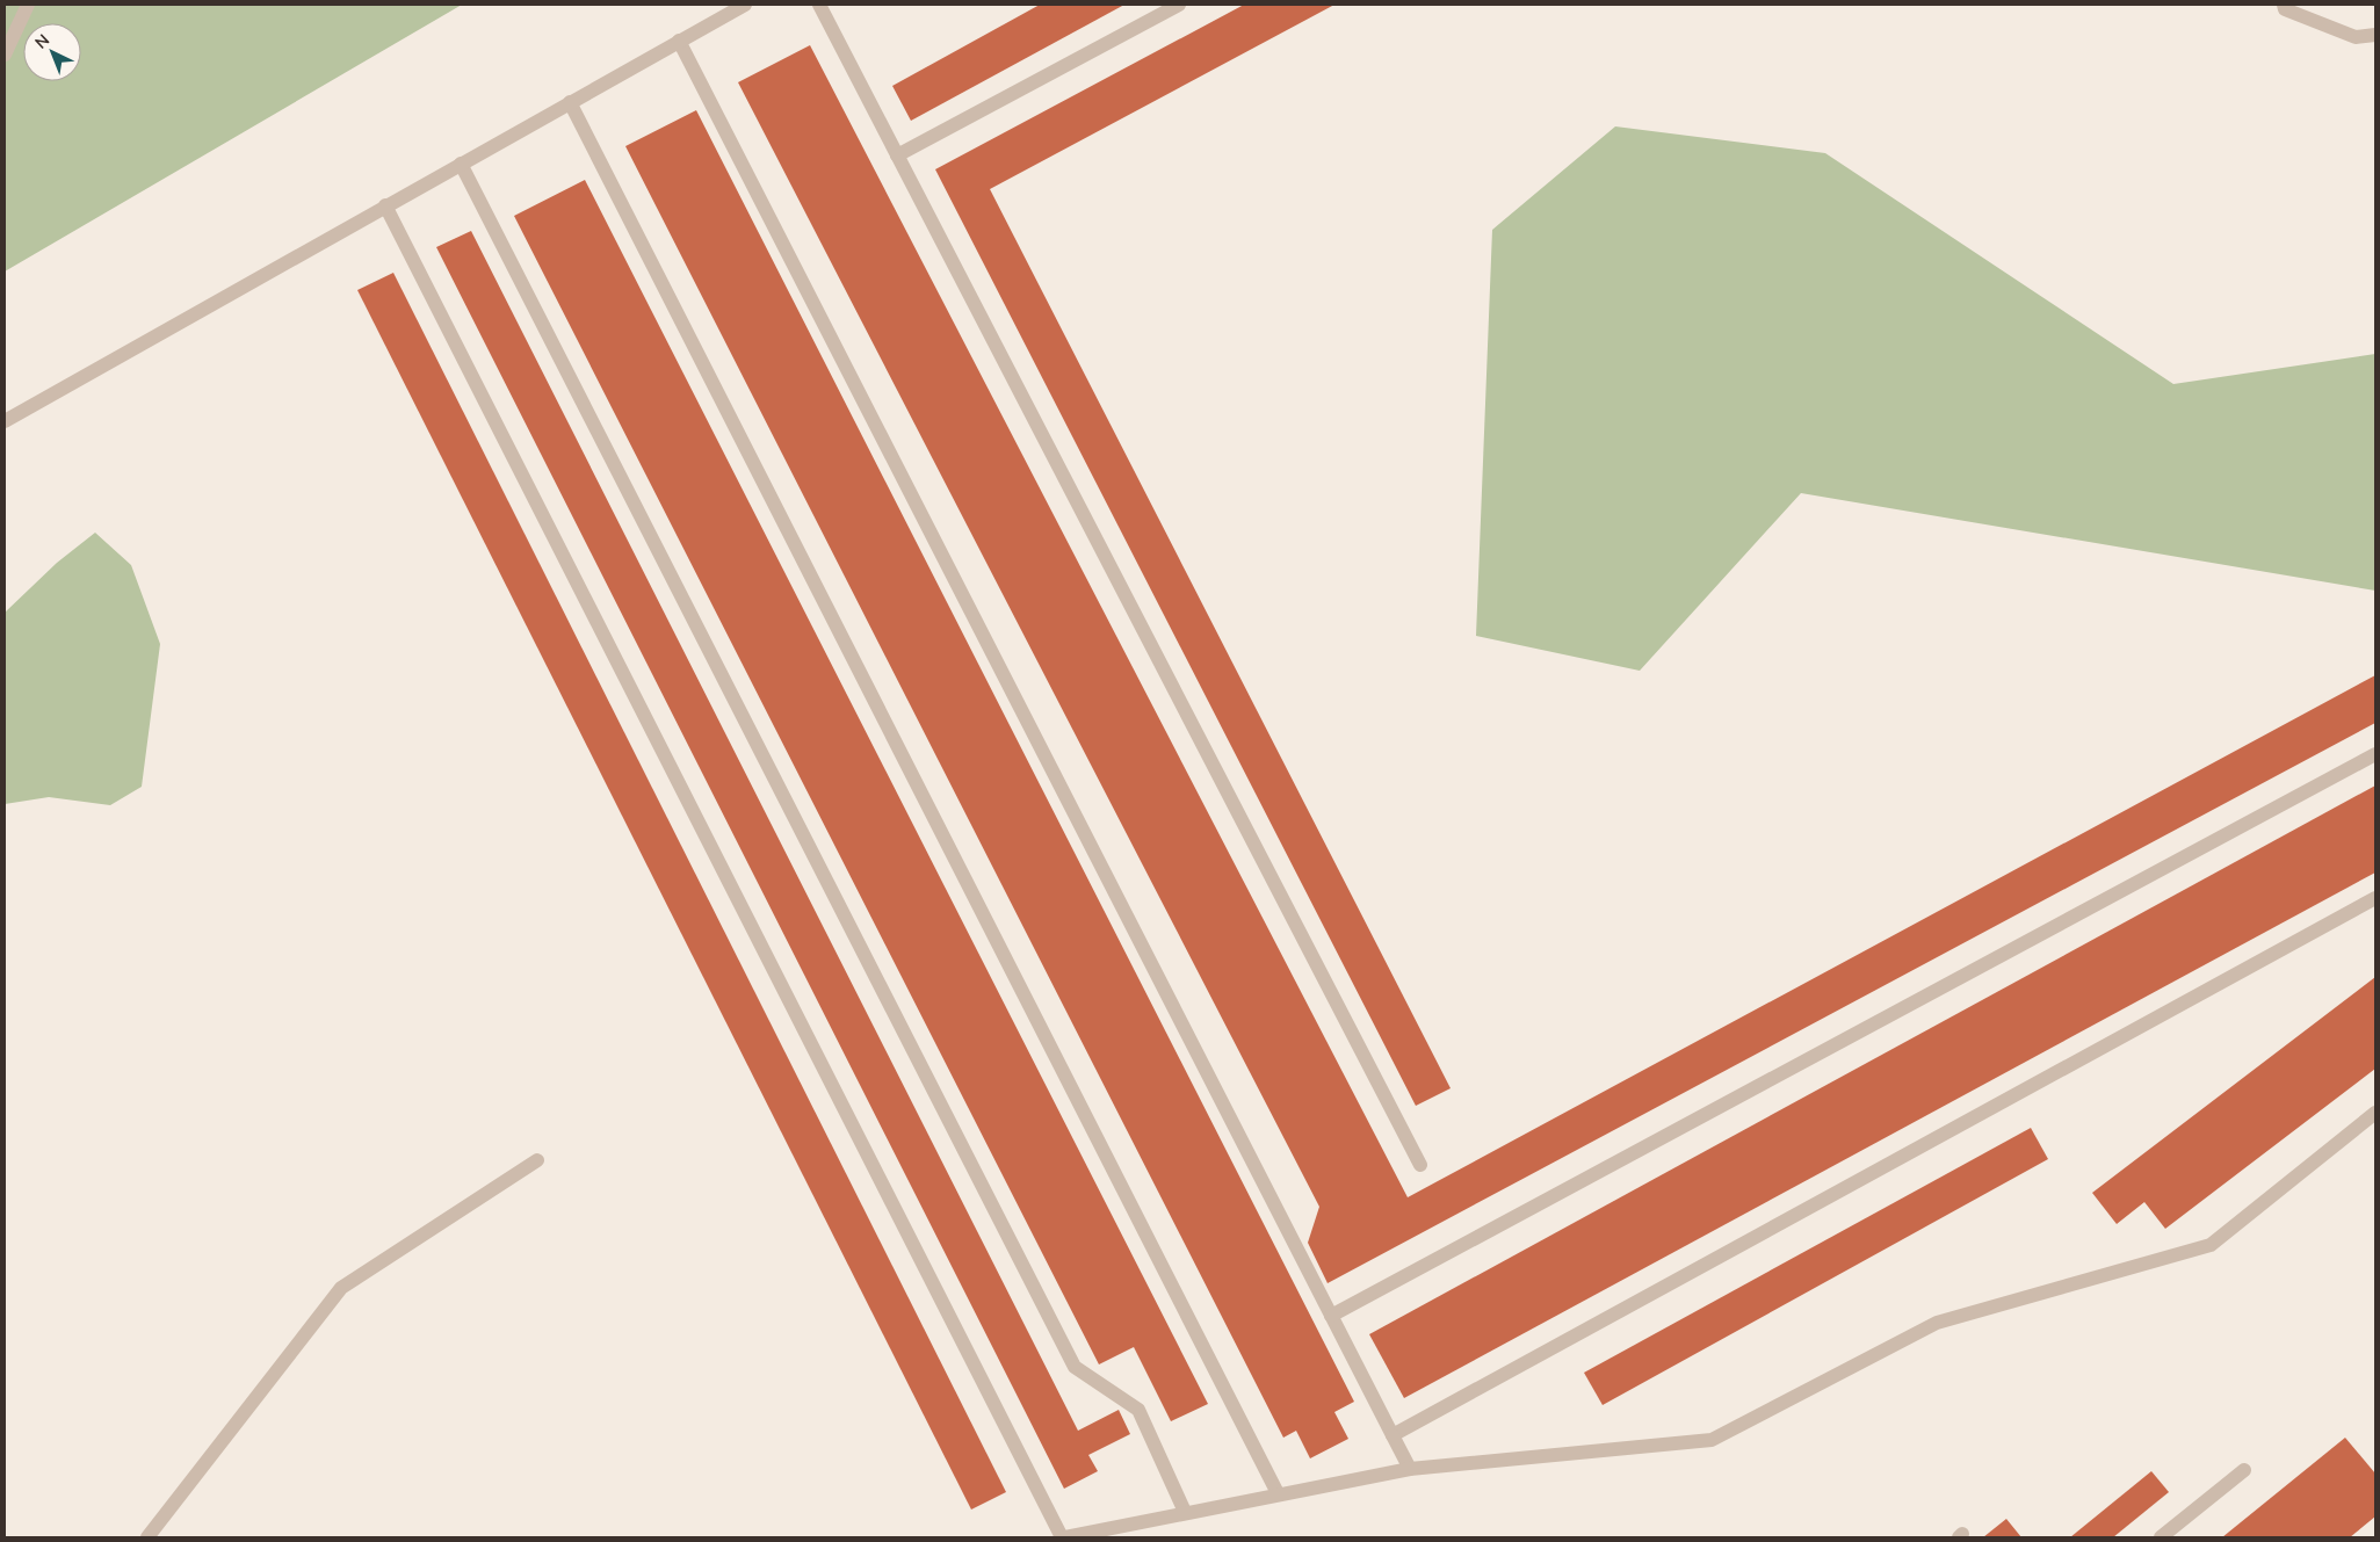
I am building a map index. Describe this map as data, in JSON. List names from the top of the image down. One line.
{"north":"top left"}
